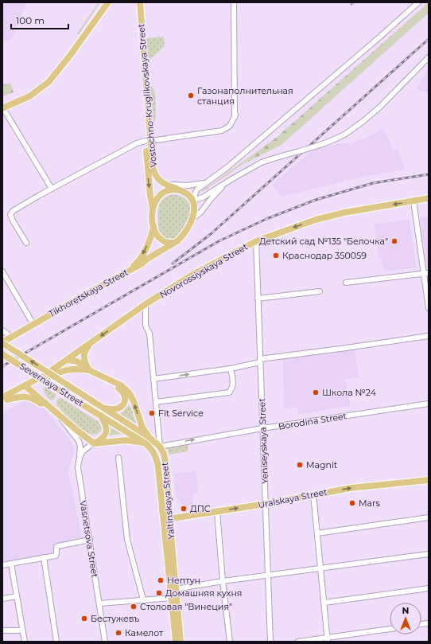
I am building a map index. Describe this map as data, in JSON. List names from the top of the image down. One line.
{"streets":{"main road":["Vostochno-Kruglikovskaya Street","Novorossiyskaya Street","Tikhoretskaya Street","Severnaya Street","Uralskaya Street","Yaltinskaya Street"],"street":["Borodina Street","Yeniseyskaya Street","Vasnetsova Street"]},"crossings":[["Vostochno-Kruglikovskaya Street","Tikhoretskaya Street"],["Novorossiyskaya Street","Severnaya Street"],["Novorossiyskaya Street","Yeniseyskaya Street"],["Novorossiyskaya Street","Yaltinskaya Street"],["Tikhoretskaya Street","Severnaya Street"],["Severnaya Street","Borodina Street"],["Severnaya Street","Yaltinskaya Street"],["Severnaya Street","Vasnetsova Street"],["Borodina Street","Yeniseyskaya Street"],["Borodina Street","Yaltinskaya Street"],["Yeniseyskaya Street","Uralskaya Street"],["Uralskaya Street","Yaltinskaya Street"]],"one_way":["Novorossiyskaya Street","Borodina Street","Uralskaya Street"],"places":["Газонаполнительная станция","Детский сад №135 \"Белочка\"","Краснодар 350059","Школа №24","Fit Service","Magnit","Mars","ДПС","Нептун","Домашняя кухня","Столовая \"Винеция\"","Бестужевъ","Камелот"],"scale_bar":"100 m","north":"top"}
